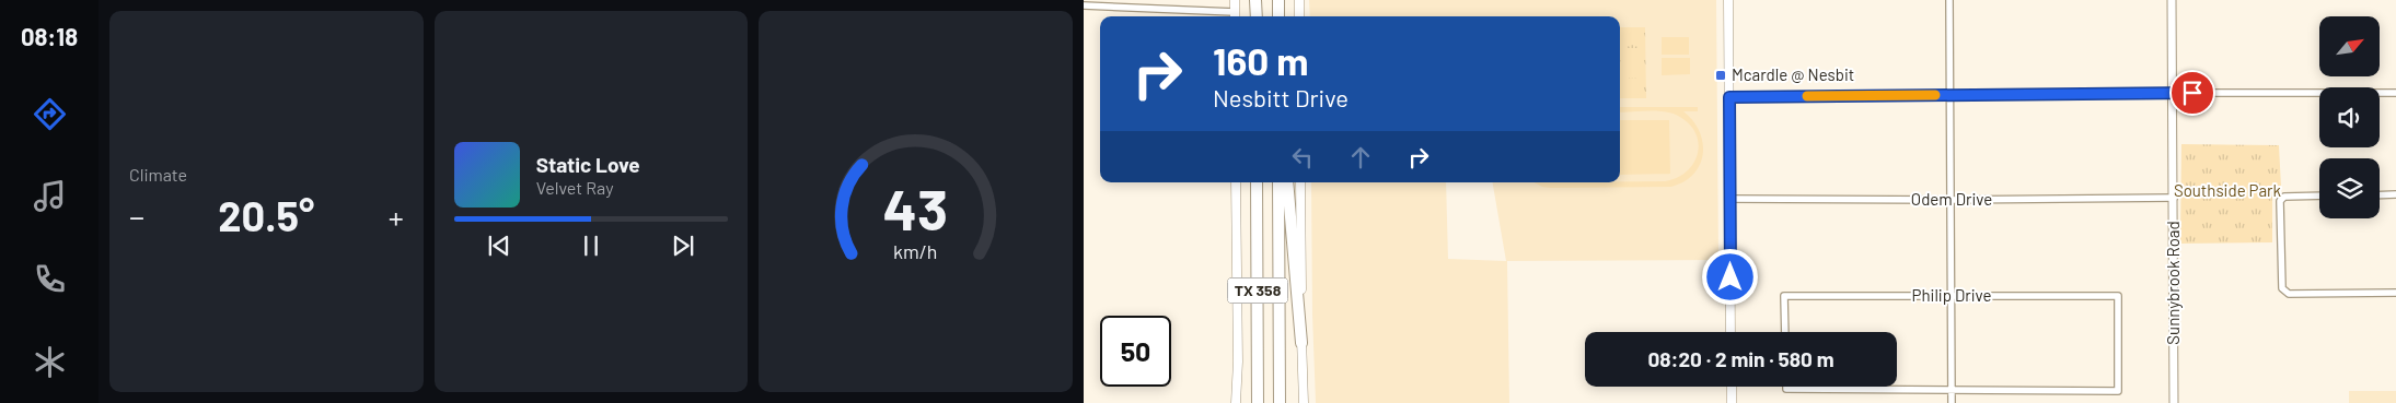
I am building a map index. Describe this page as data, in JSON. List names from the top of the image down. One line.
{"streets":{"highway":["TX 358"],"street":["Odem Drive","Sunnybrook Road","Philip Drive"]},"crossings":[["Odem Drive","Sunnybrook Road"]],"parks":["Southside Park"],"places":{"transit":["Mcardle @ Nesbit"]},"north":"top right","page":{"tabs":"08:18","tile":"Climate","turn":["160 m","Nesbitt Drive"],"song":["Static Love","Velvet Ray"],"heat":["−","20.5°","+"],"limit":"50","trip":"08:20 · 2 min · 580 m","gauge":["43","km/h"]}}
